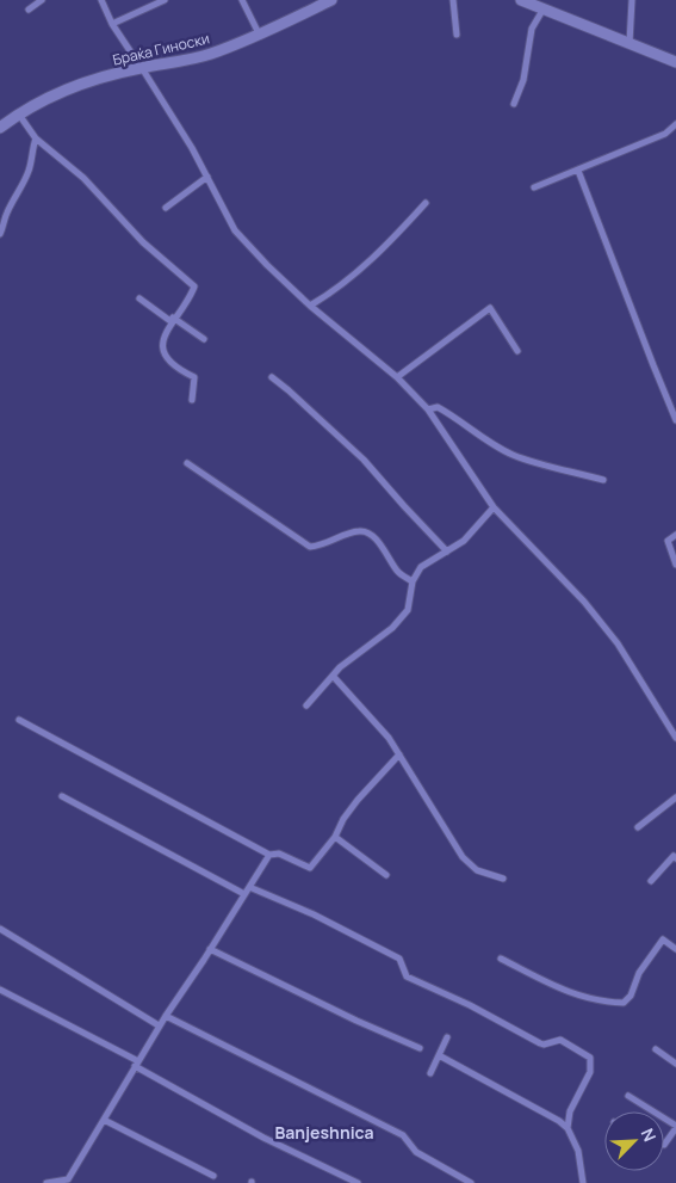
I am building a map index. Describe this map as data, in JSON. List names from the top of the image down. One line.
{"streets":{"street":["Браќа Гиноски"]},"districts":["Banjeshnica"],"north":"top right"}
